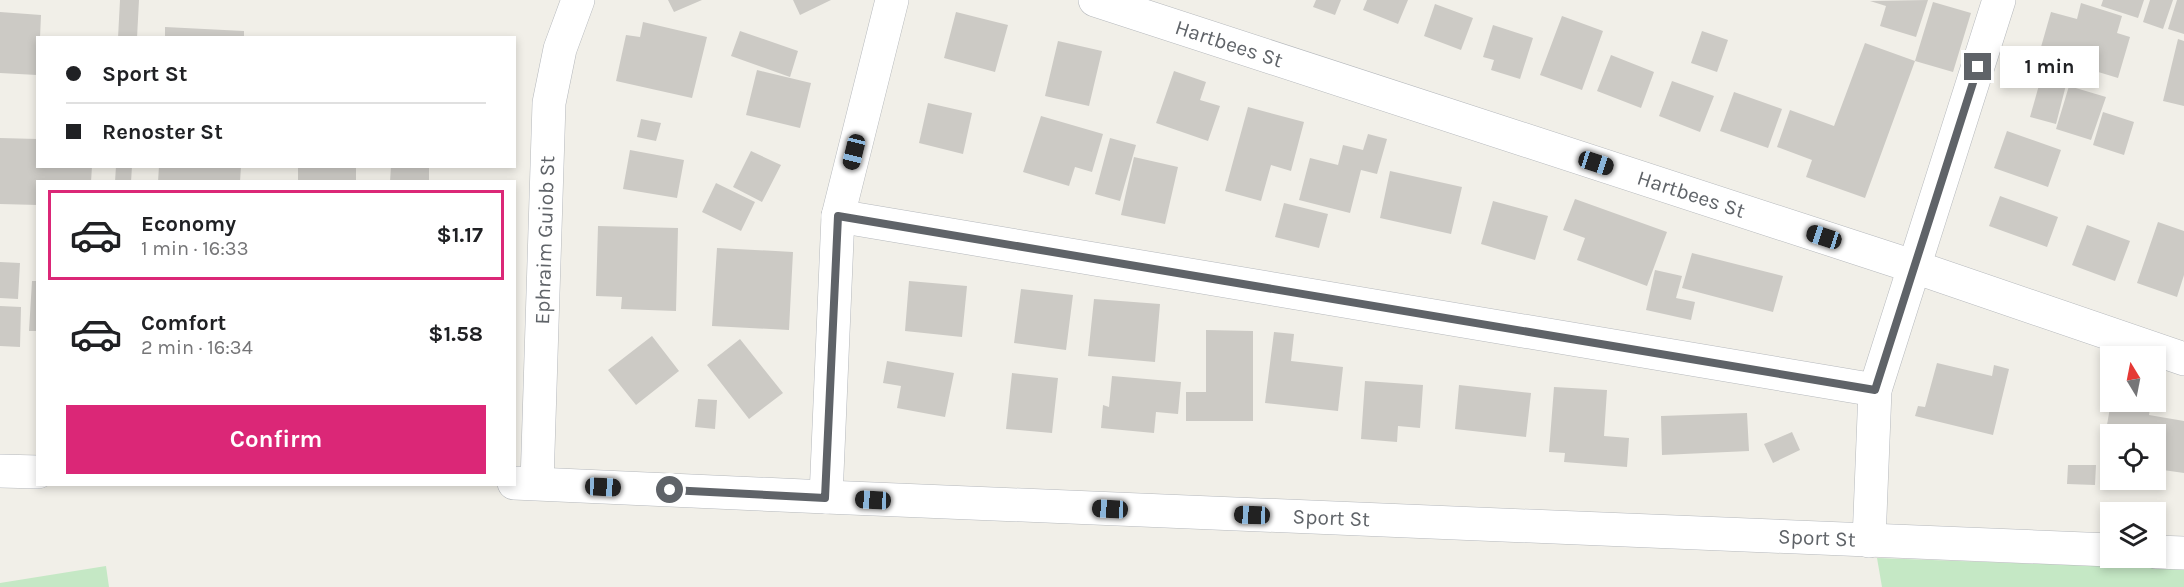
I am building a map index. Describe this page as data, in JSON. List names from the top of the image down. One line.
{"streets":{"street":["Hartbees St","Ephraim Guiob St","Sport St"]},"crossings":[["Ephraim Guiob St","Sport St"]],"north":"top","page":{"banner":["Sport St","Renoster St"],"bubble":"1 min","list":[{"name":"Economy","note":"1 min · 16:33","value":"$1.17"},{"name":"Comfort","note":"2 min · 16:34","value":"$1.58"}],"buttons":"Confirm"}}
